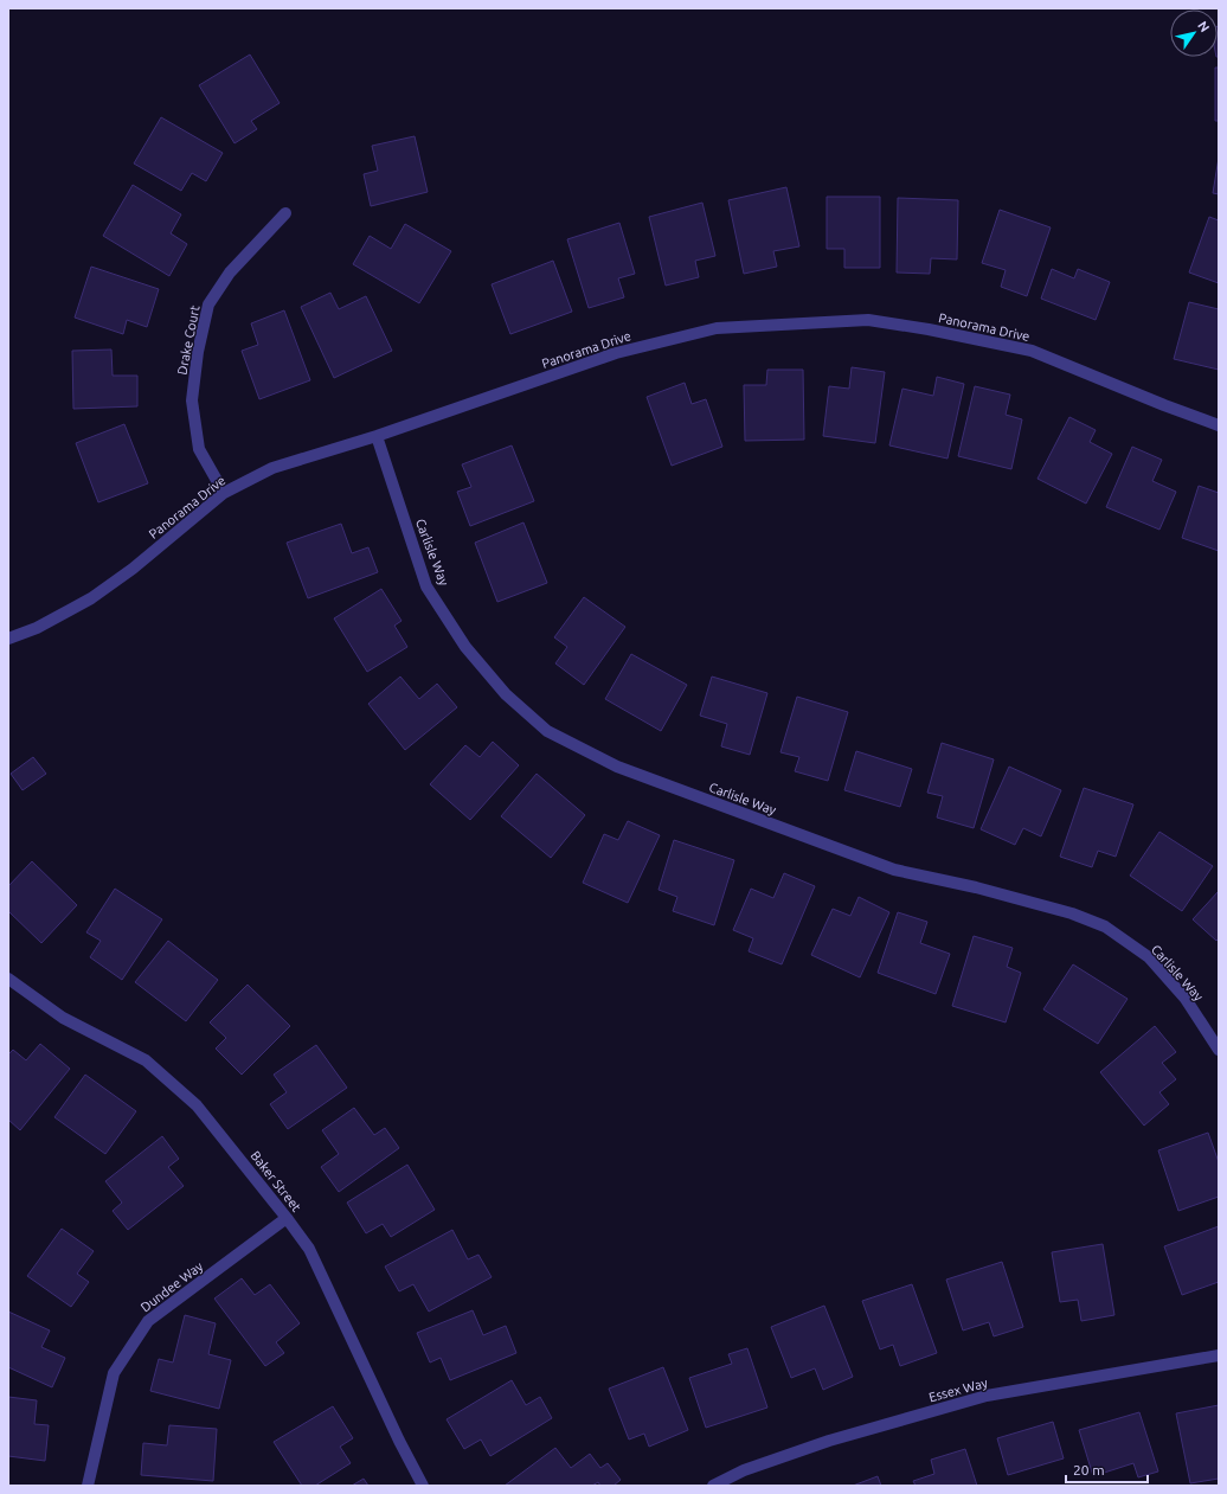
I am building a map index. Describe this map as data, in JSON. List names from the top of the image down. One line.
{"streets":{"street":["Panorama Drive","Drake Court","Carlisle Way","Baker Street","Dundee Way","Essex Way"]},"crossings":[["Panorama Drive","Drake Court"],["Panorama Drive","Carlisle Way"],["Baker Street","Dundee Way"]],"scale_bar":"20 m","north":"top right"}
